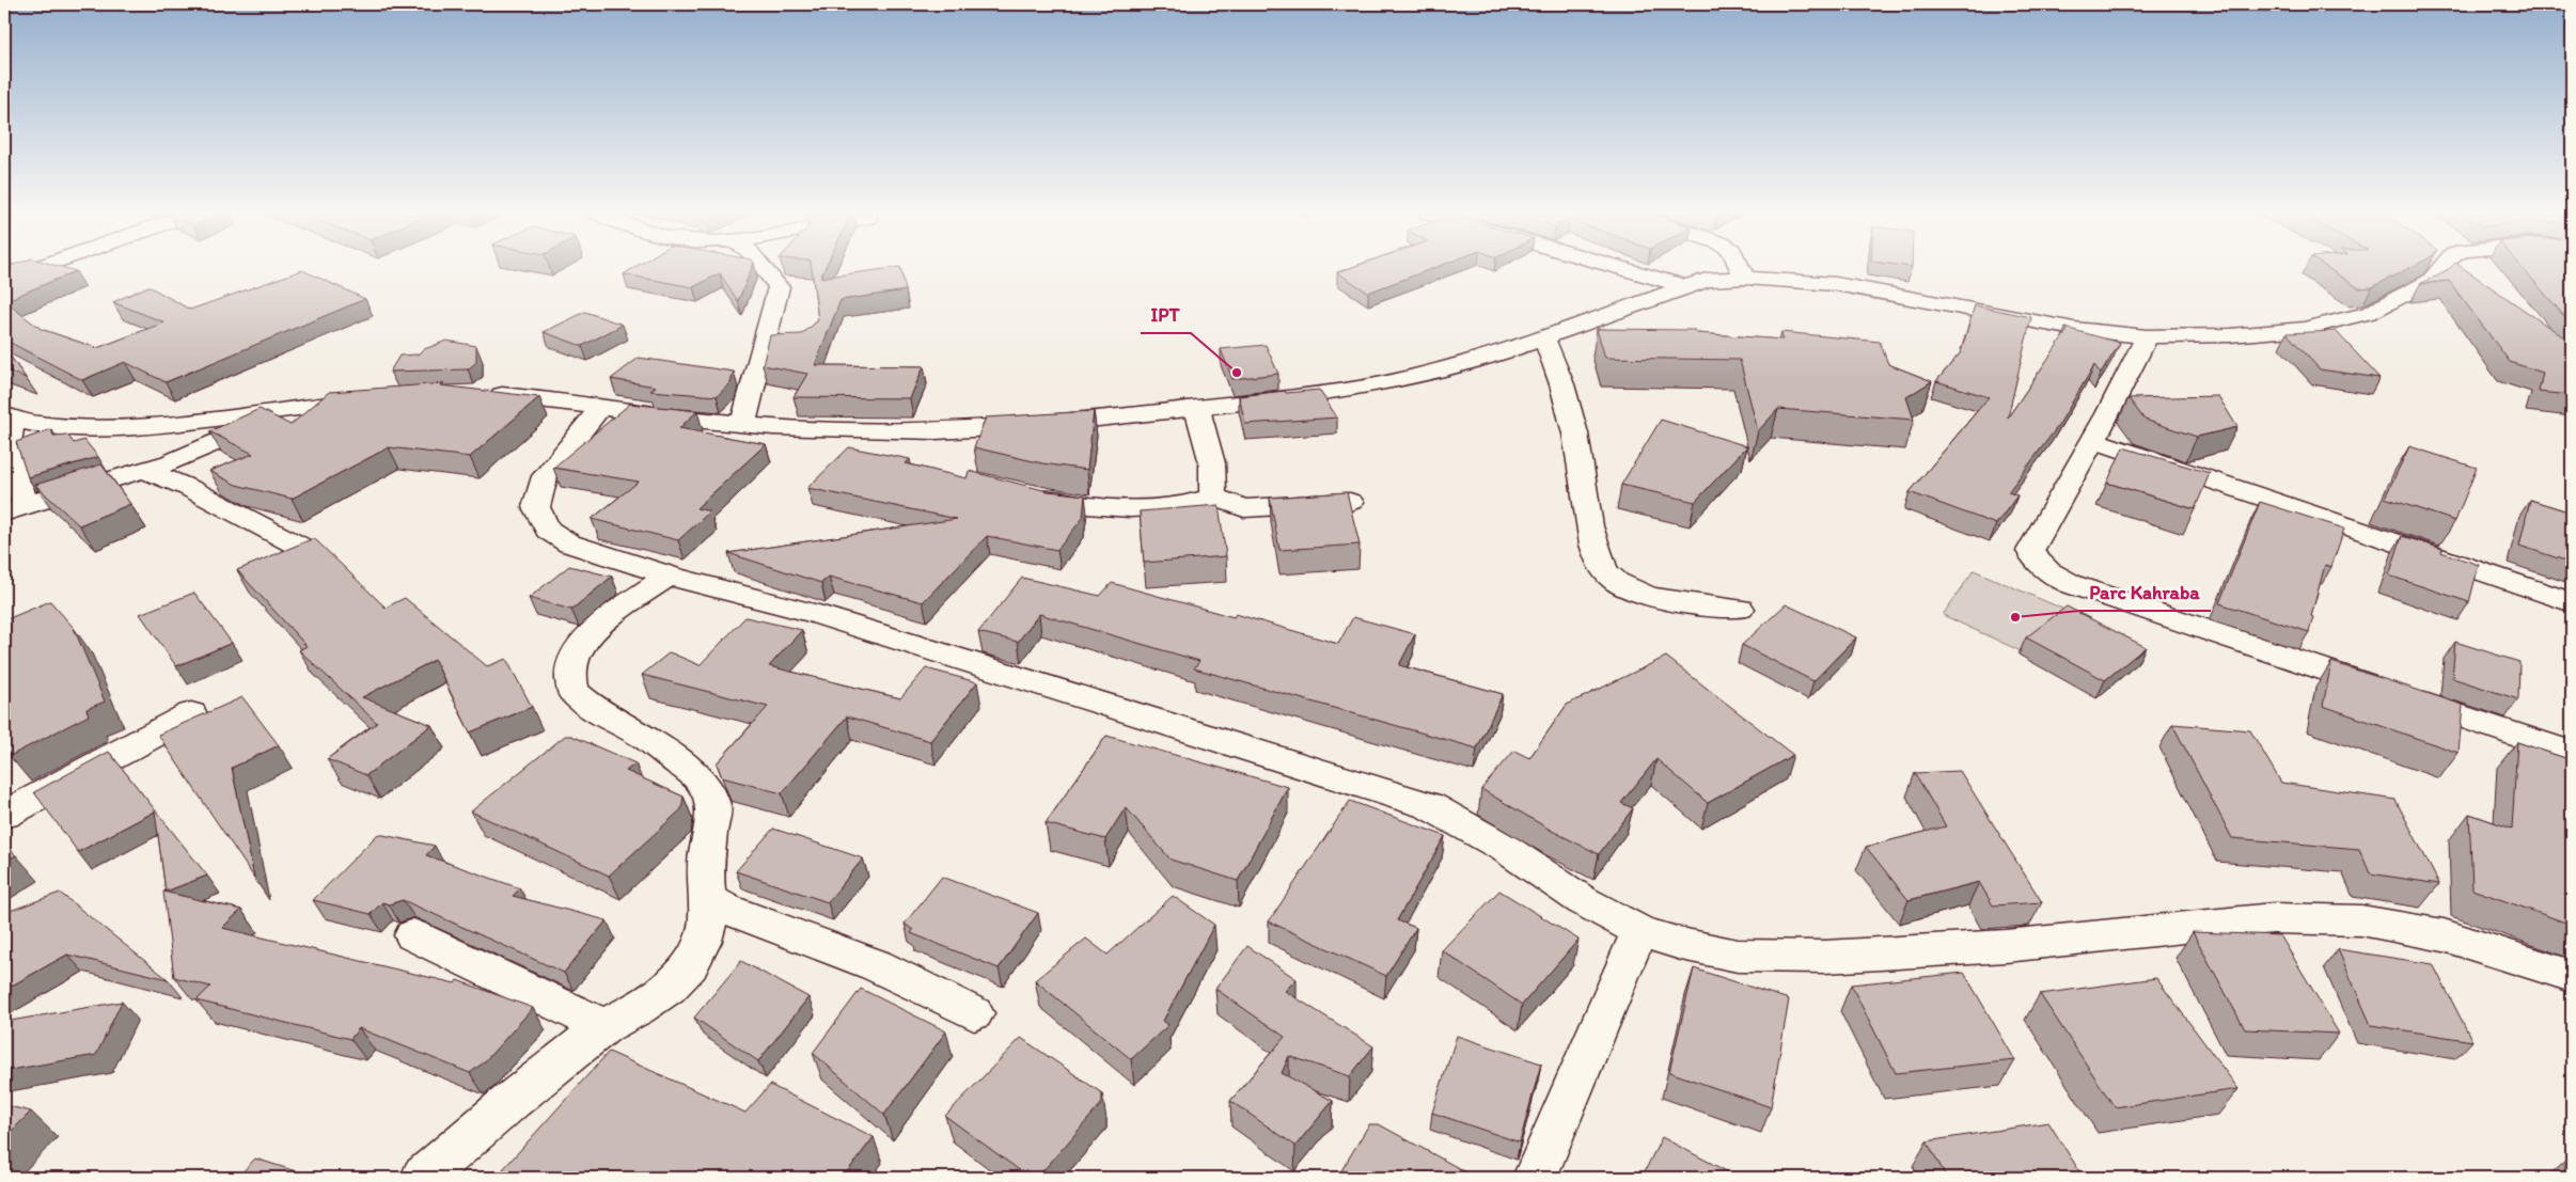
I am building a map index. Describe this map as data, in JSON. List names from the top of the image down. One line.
{"places":["IPT","Parc Kahraba"]}
